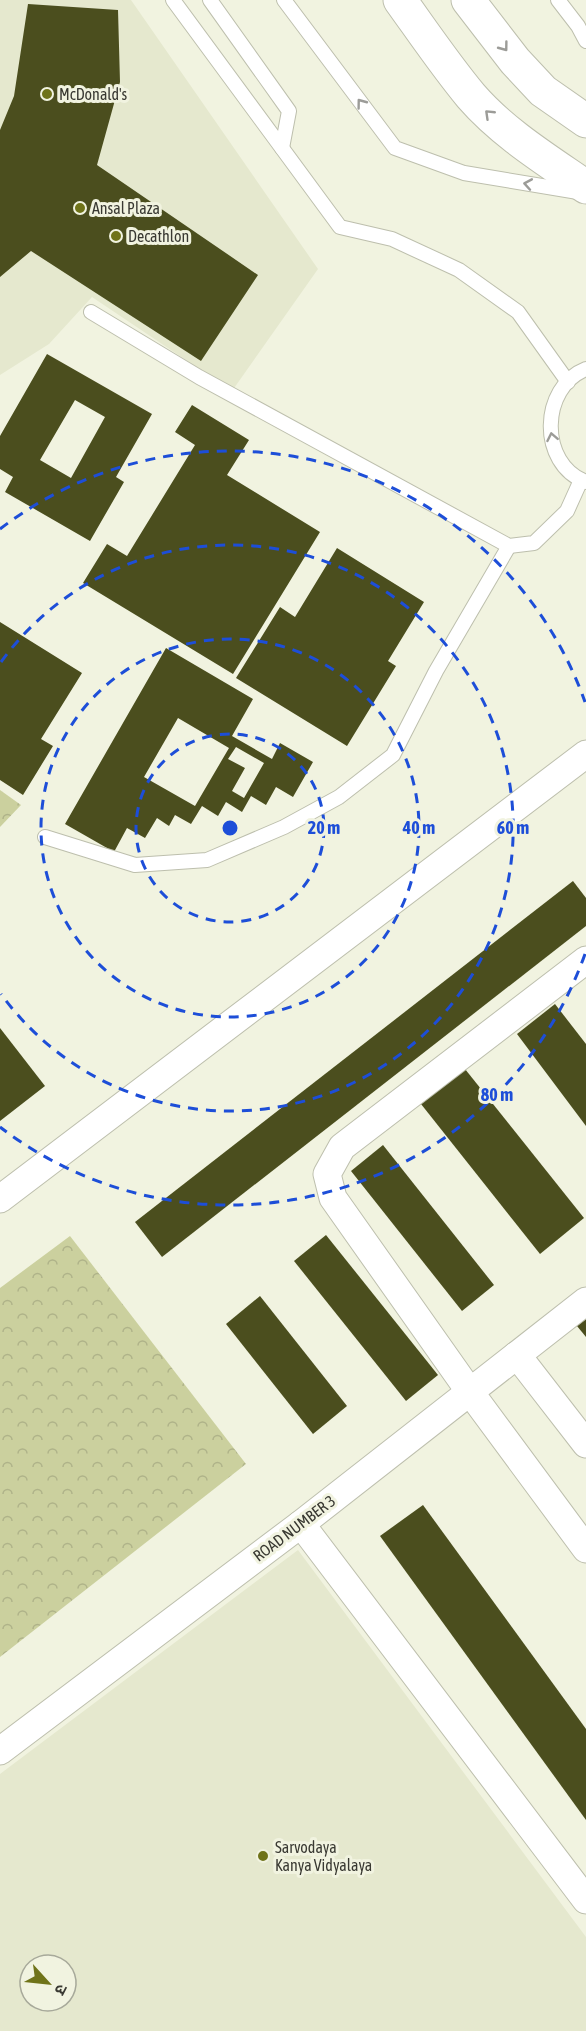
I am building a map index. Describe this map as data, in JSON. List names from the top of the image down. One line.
{"streets":{"street":["ROAD NUMBER 3"]},"places":["McDonald's","Ansal Plaza","Decathlon","Sarvodaya Kanya Vidyalaya"],"north":"bottom right","rings":["20 m","40 m","60 m","80 m"]}
